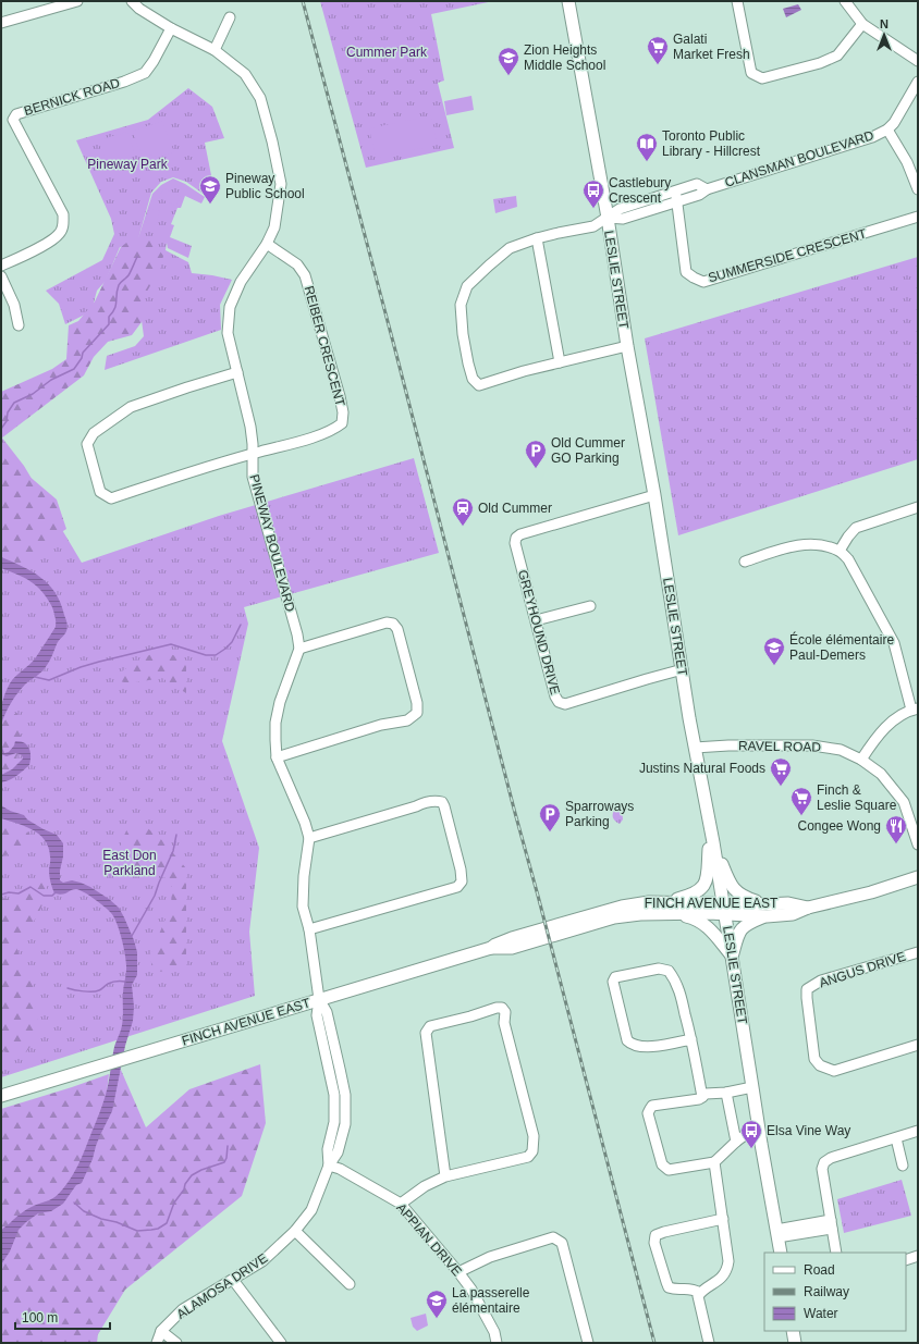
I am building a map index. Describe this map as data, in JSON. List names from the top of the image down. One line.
{"streets":{"main road":["LESLIE STREET","FINCH AVENUE EAST"],"street":["BERNICK ROAD","CLANSMAN BOULEVARD","SUMMERSIDE CRESCENT","REIBER CRESCENT","PINEWAY BOULEVARD","GREYHOUND DRIVE","RAVEL ROAD","ANGUS DRIVE","APPIAN DRIVE","ALAMOSA DRIVE"]},"crossings":[["BERNICK ROAD","PINEWAY BOULEVARD"],["CLANSMAN BOULEVARD","SUMMERSIDE CRESCENT"],["CLANSMAN BOULEVARD","LESLIE STREET"],["LESLIE STREET","GREYHOUND DRIVE"],["LESLIE STREET","RAVEL ROAD"],["LESLIE STREET","FINCH AVENUE EAST"],["REIBER CRESCENT","PINEWAY BOULEVARD"],["FINCH AVENUE EAST","ALAMOSA DRIVE"],["APPIAN DRIVE","ALAMOSA DRIVE"]],"parks":["Cummer Park","Pineway Park","East Don Parkland"],"places":{"supermarket":["Galati Market Fresh","Justins Natural Foods","Finch & Leslie Square"],"school or university":["Zion Heights Middle School","Pineway Public School","École élémentaire Paul-Demers","La passerelle élémentaire"],"library":["Toronto Public Library - Hillcrest"],"bus stop":["Castlebury Crescent","Elsa Vine Way"],"parking":["Old Cummer GO Parking","Sparroways Parking"],"station":["Old Cummer"],"restaurant":["Congee Wong"]},"legend":["Road","Railway","Water"],"scale_bar":"100 m","north":"top"}
